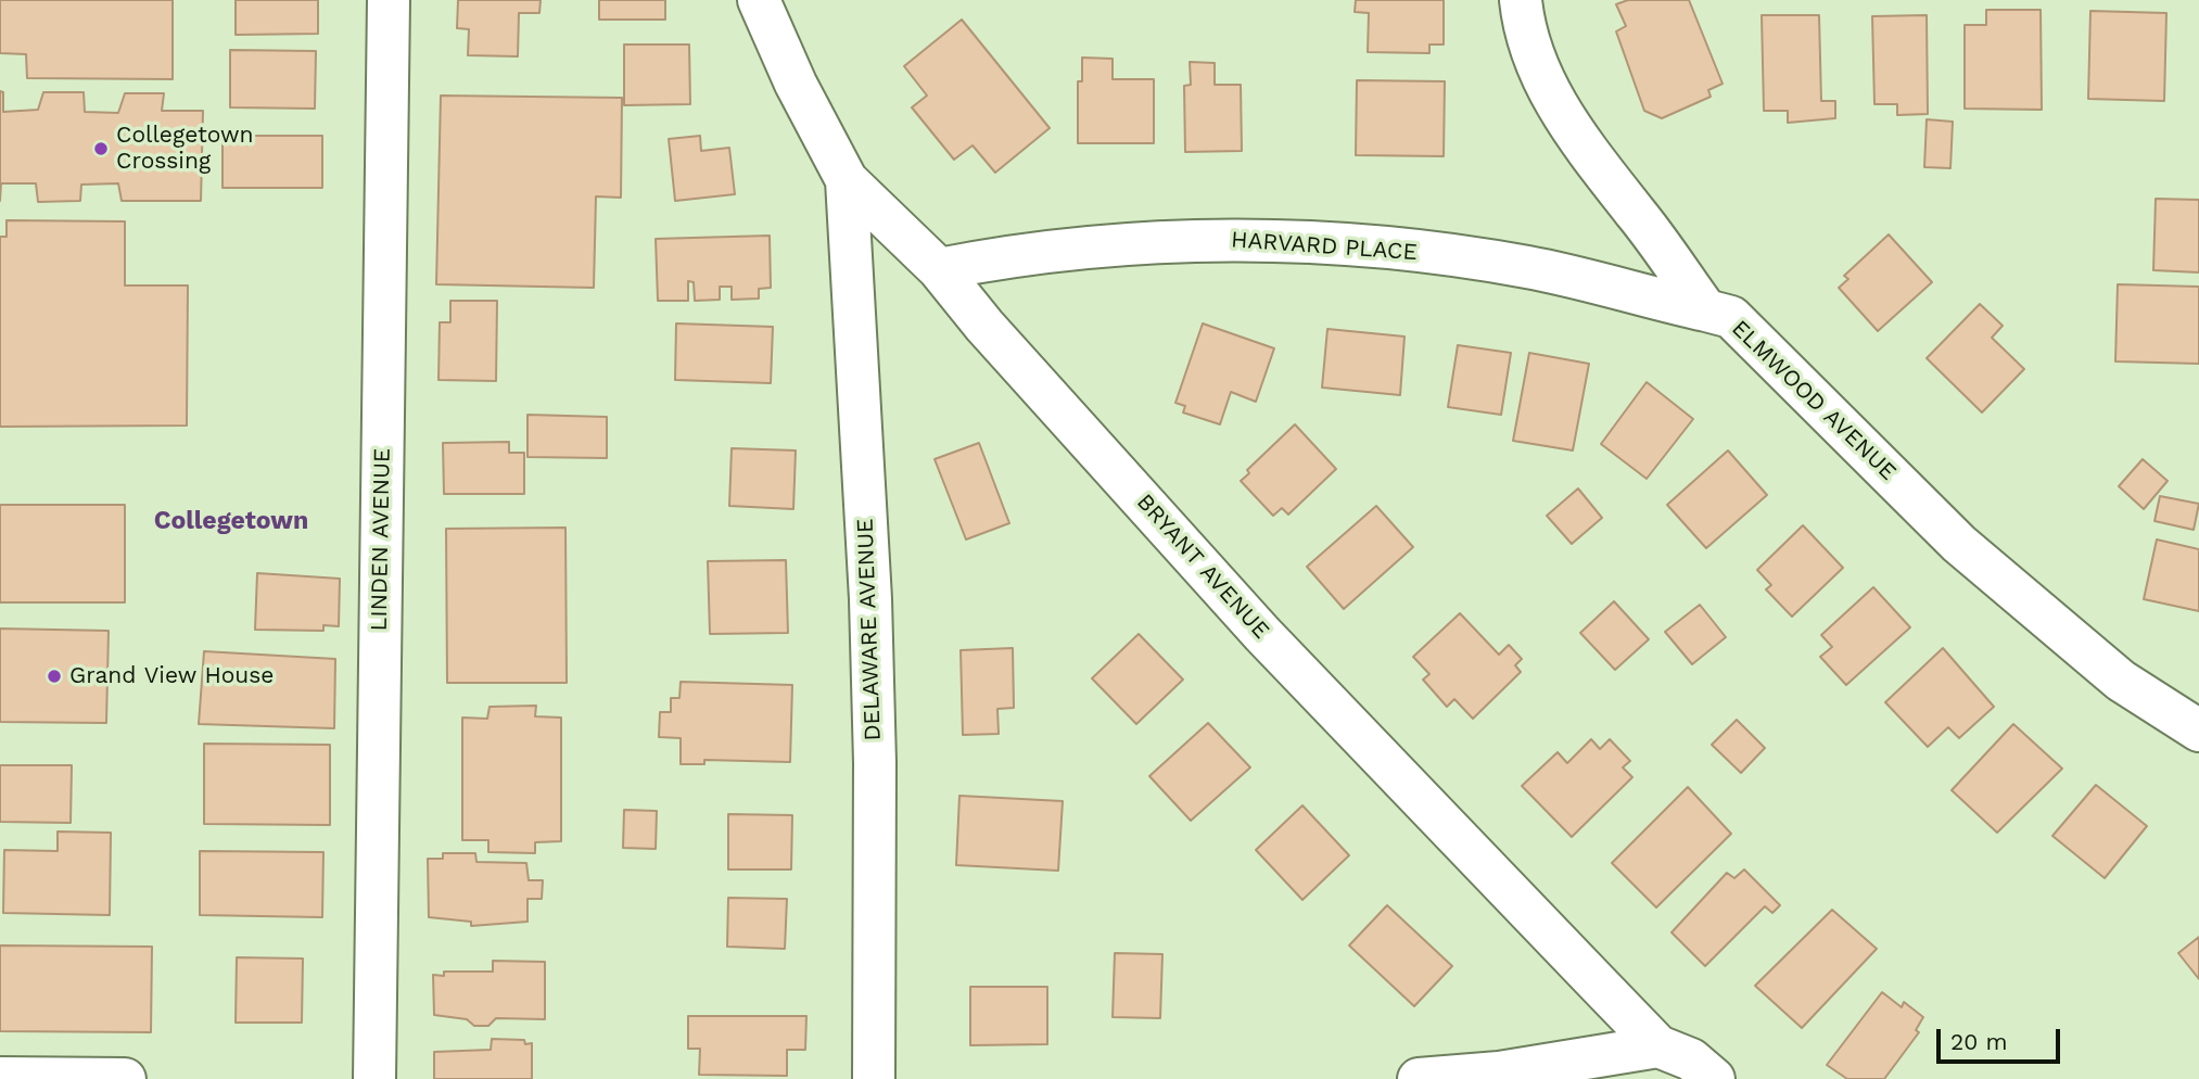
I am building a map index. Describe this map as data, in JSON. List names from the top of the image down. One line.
{"streets":{"street":["HARVARD PLACE","ELMWOOD AVENUE","LINDEN AVENUE","BRYANT AVENUE","DELAWARE AVENUE"]},"crossings":[["HARVARD PLACE","ELMWOOD AVENUE"],["HARVARD PLACE","BRYANT AVENUE"],["BRYANT AVENUE","DELAWARE AVENUE"]],"districts":["Collegetown"],"places":["Collegetown Crossing","Grand View House"],"scale_bar":"20 m"}
